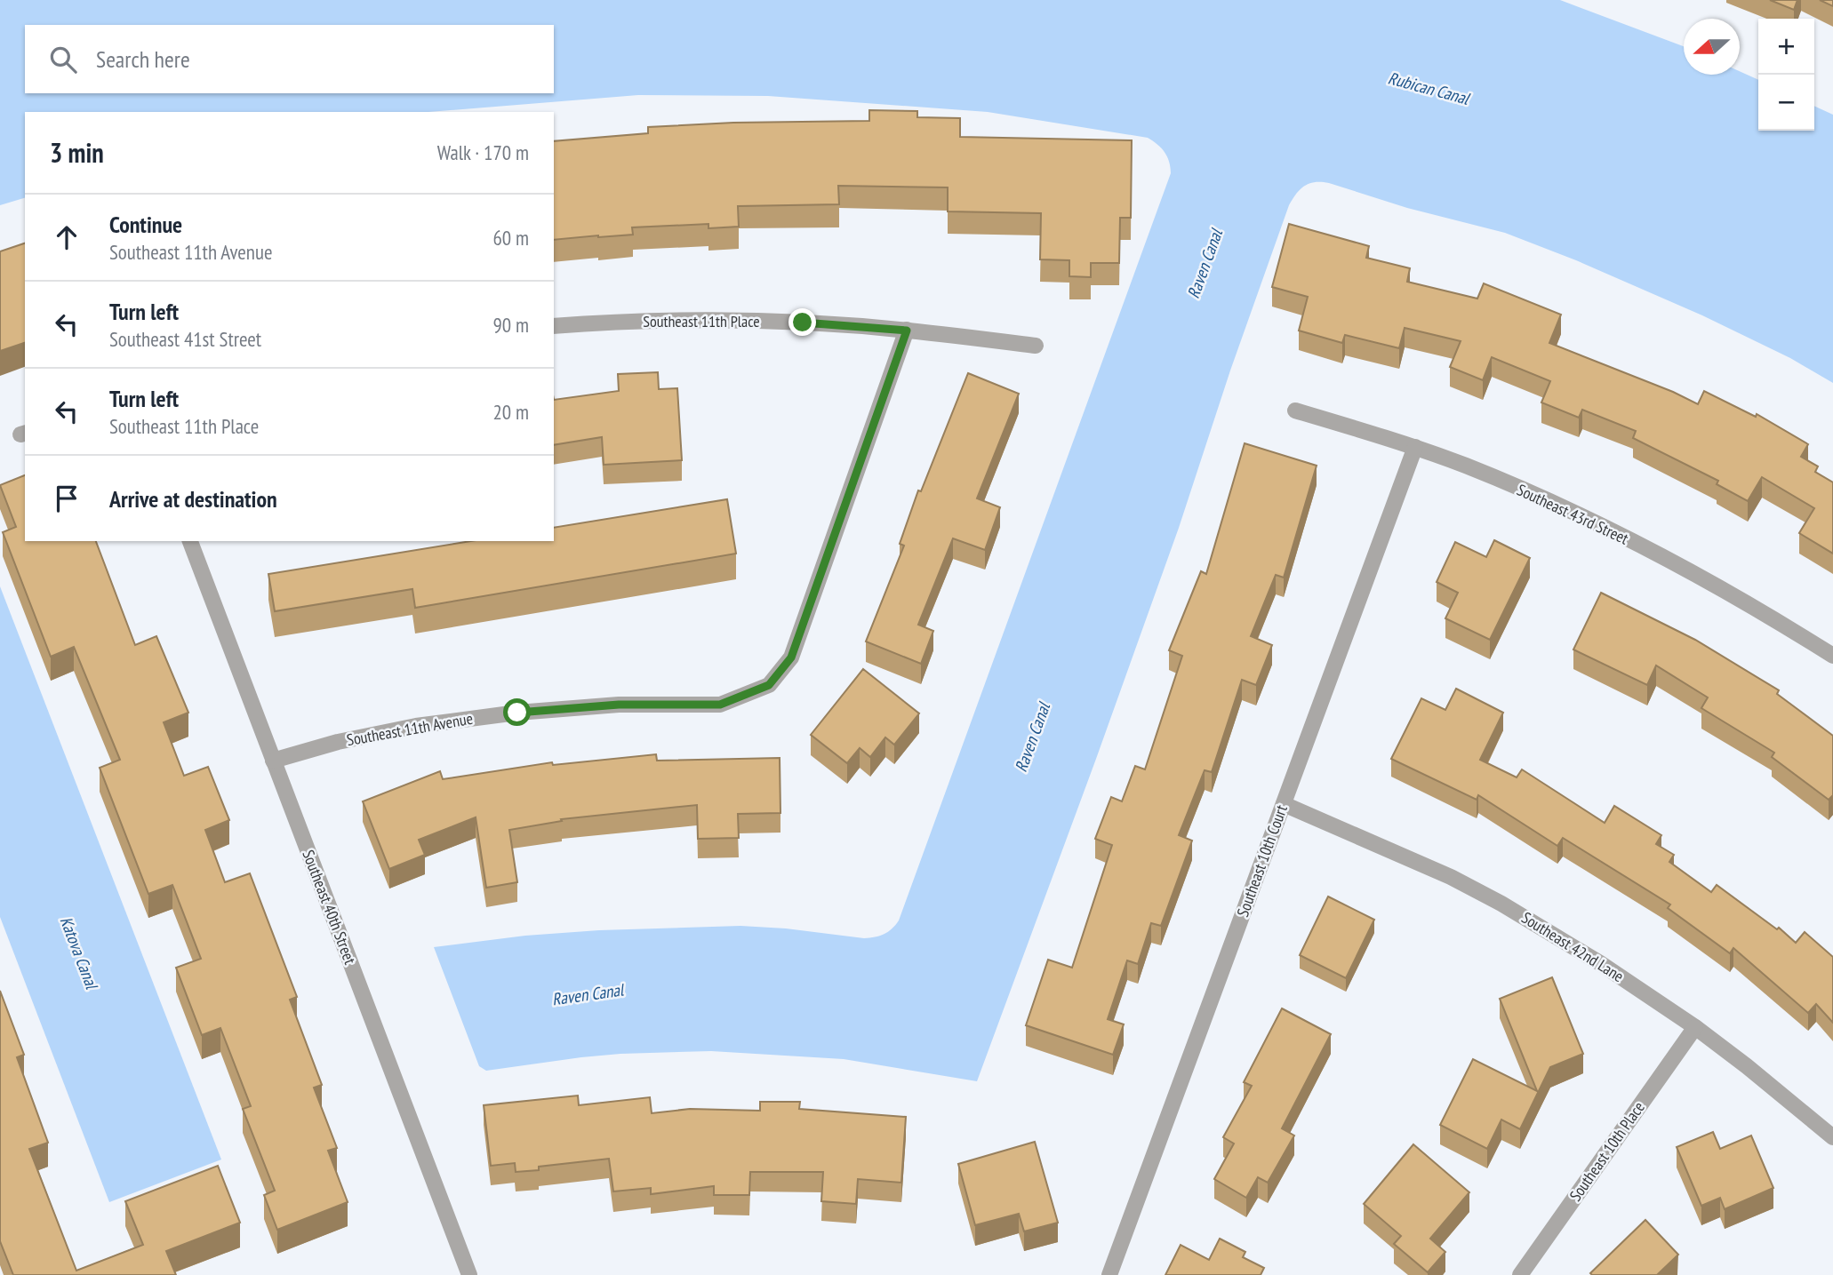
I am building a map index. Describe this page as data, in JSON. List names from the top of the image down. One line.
{"streets":{"street":["Southeast 11th Place","Southeast 43rd Street","Southeast 11th Avenue","Southeast 10th Court","Southeast 40th Street","Southeast 42nd Lane","Southeast 10th Place"]},"crossings":[["Southeast 11th Place","Southeast 11th Avenue"],["Southeast 43rd Street","Southeast 10th Court"],["Southeast 11th Avenue","Southeast 40th Street"],["Southeast 10th Court","Southeast 42nd Lane"],["Southeast 42nd Lane","Southeast 10th Place"]],"water":["Rubican Canal","Raven Canal","Katova Canal"],"north":"left","page":{"map_buttons":["+","−"],"search":"Search here","heading":["3 min","Walk · 170 m"],"list":[["Continue","Southeast 11th Avenue","60 m"],["Turn left","Southeast 41st Street","90 m"],["Turn left","Southeast 11th Place","20 m"],"Arrive at destination"]}}
